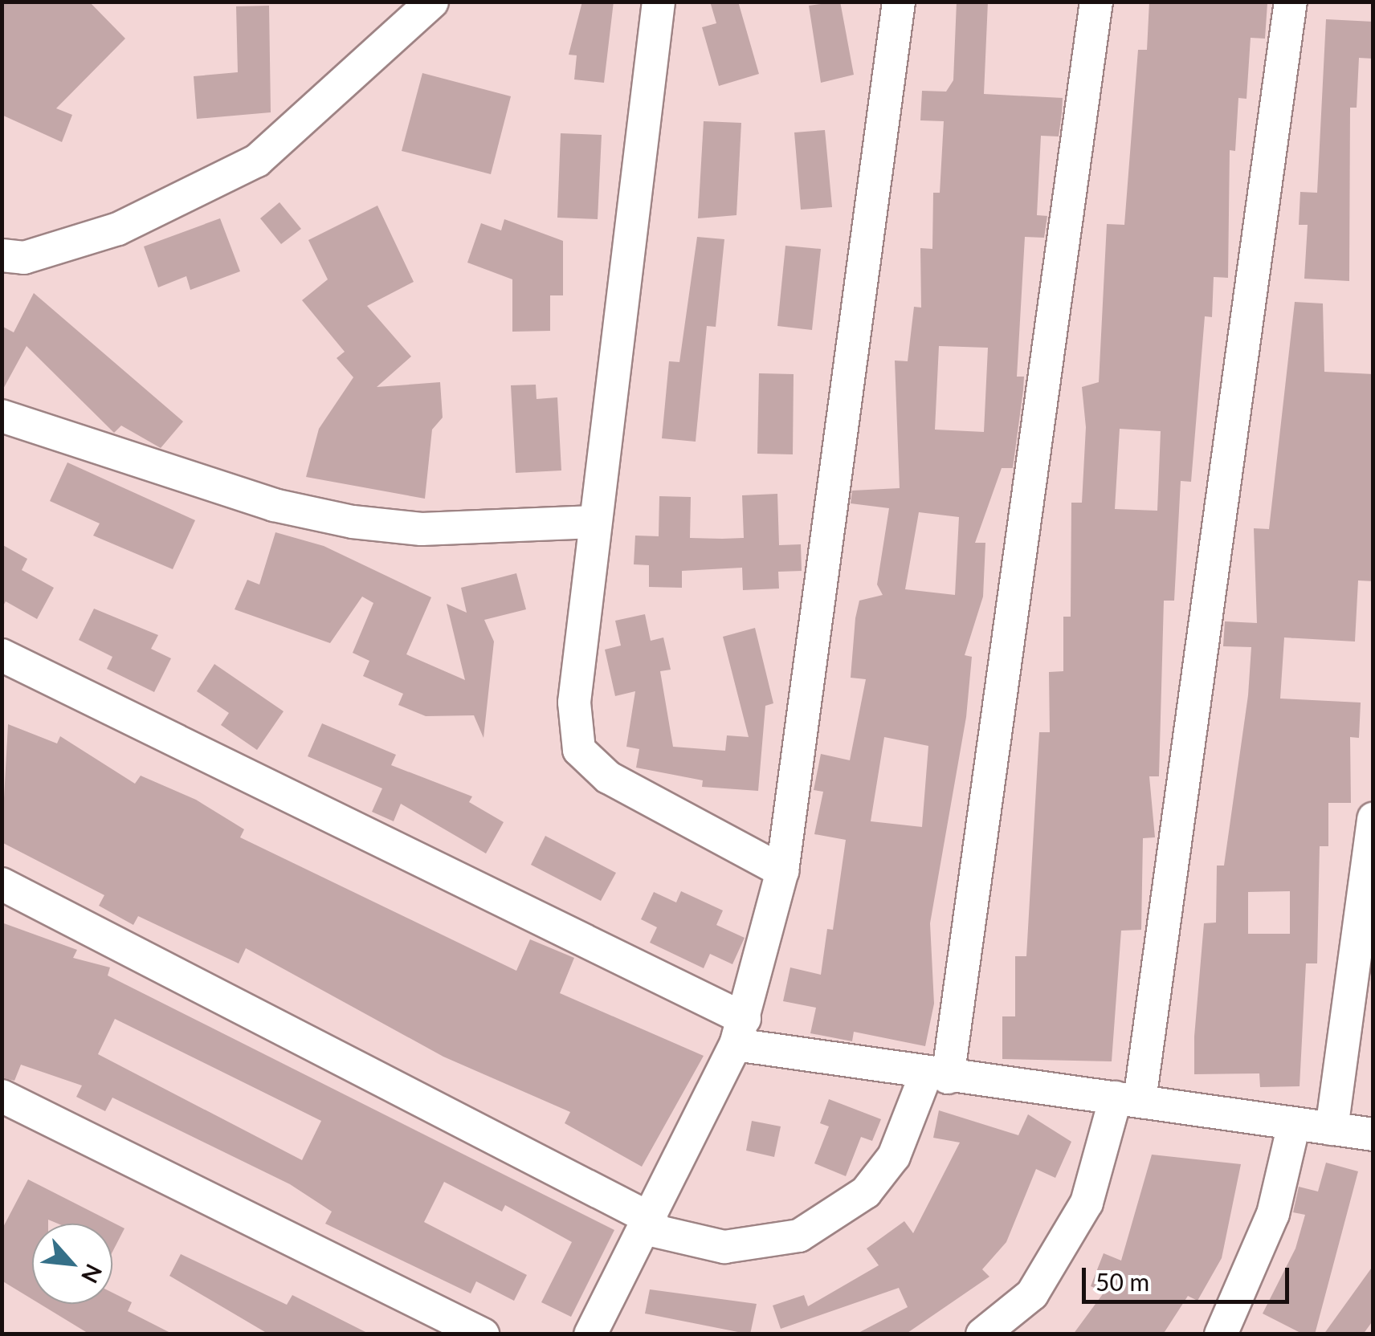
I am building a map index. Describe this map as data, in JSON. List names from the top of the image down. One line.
{"scale_bar":"50 m","north":"bottom right"}
